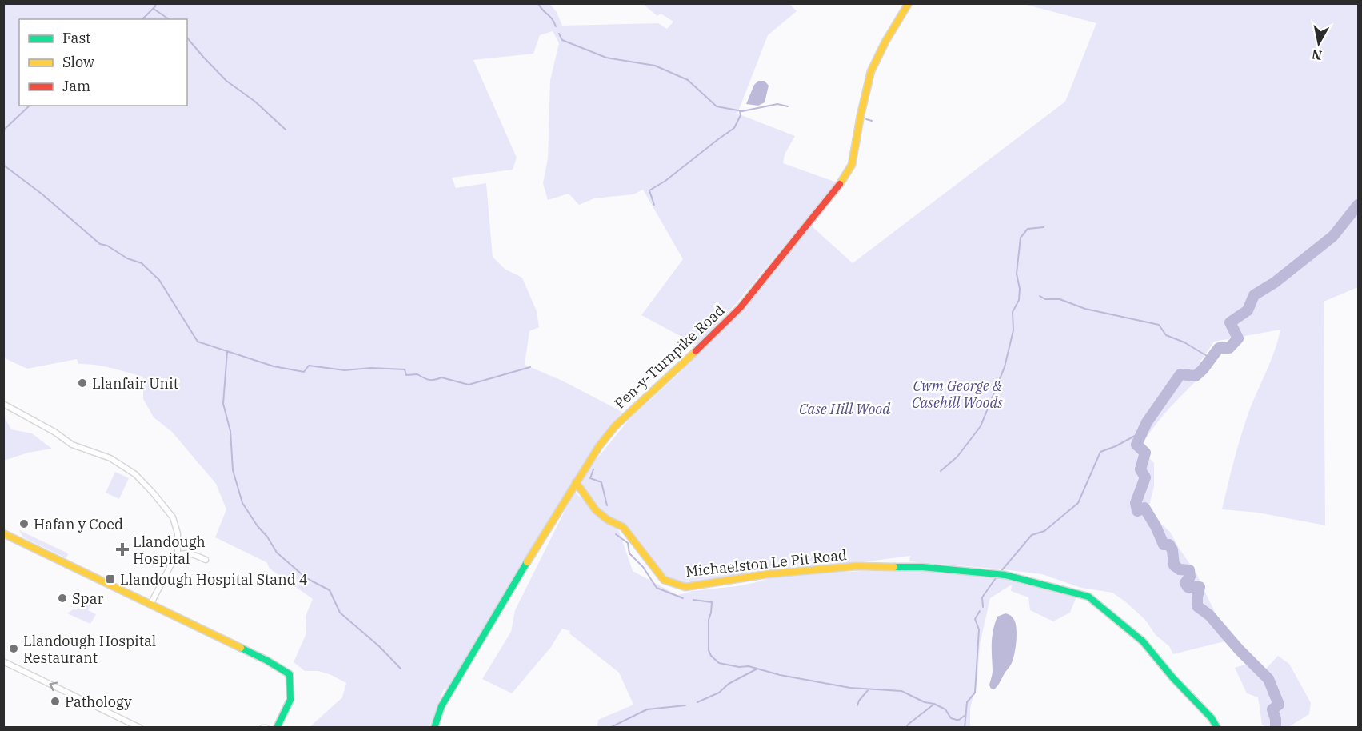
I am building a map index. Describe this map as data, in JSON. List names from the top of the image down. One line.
{"streets":{"street":["Pen-y-Turnpike Road","Michaelston Le Pit Road"]},"crossings":[["Pen-y-Turnpike Road","Michaelston Le Pit Road"]],"parks":["Cwm George & Casehill Woods","Case Hill Wood"],"places":{"other":["Llanfair Unit","Hafan y Coed","Spar","Llandough Hospital Restaurant","Pathology"],"health":["Llandough Hospital"],"transit":["Llandough Hospital Stand 4"]},"legend":["Fast","Slow","Jam"],"north":"bottom"}
